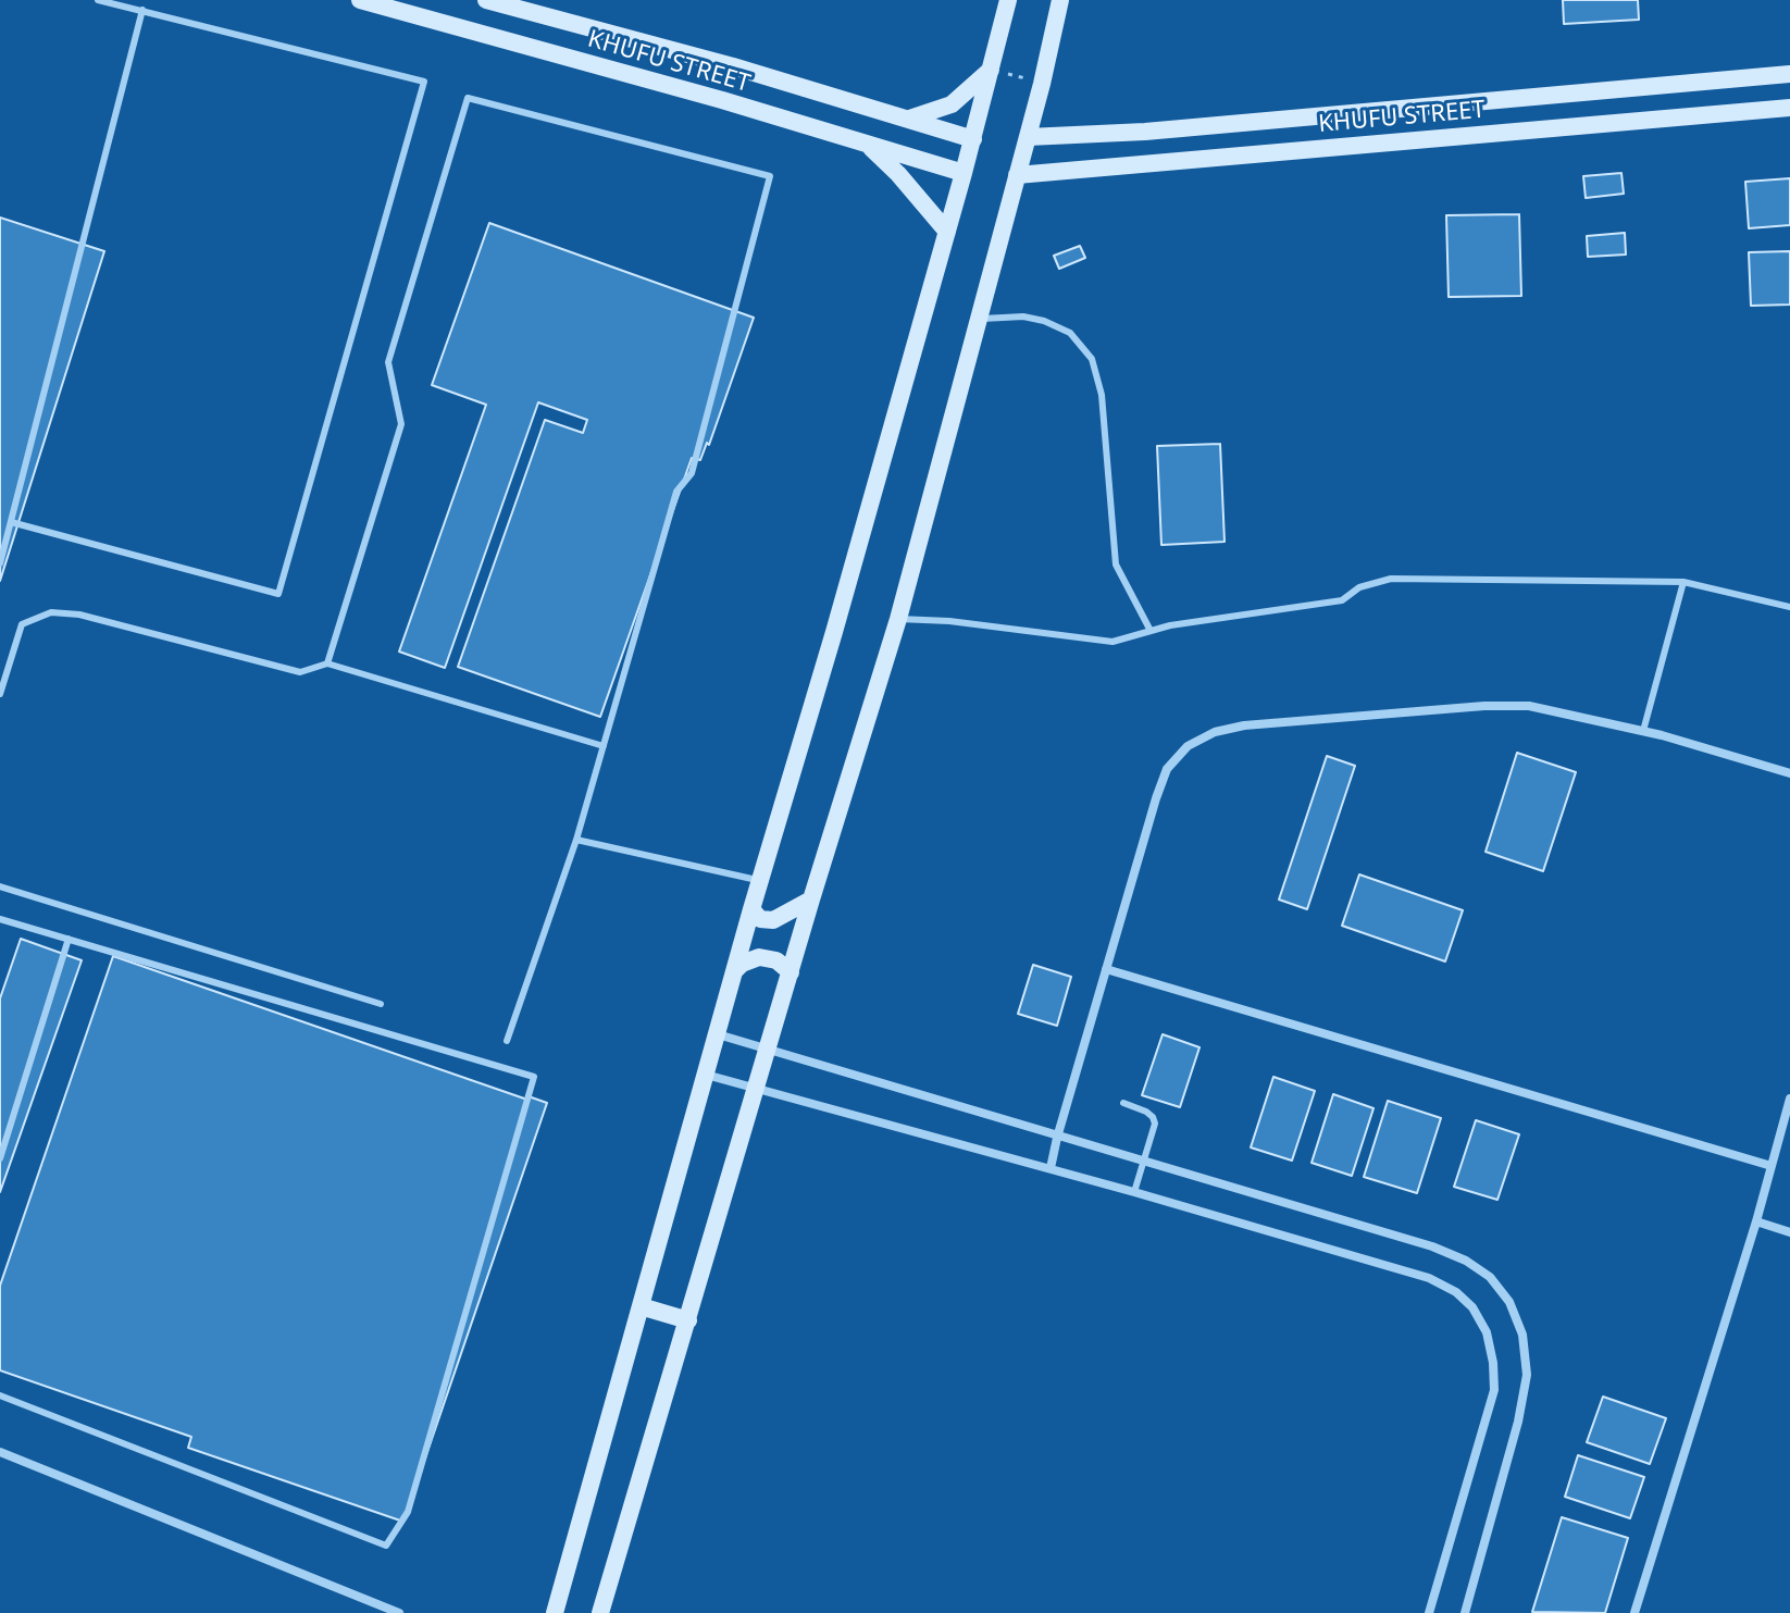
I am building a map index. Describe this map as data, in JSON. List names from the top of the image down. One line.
{"streets":{"street":["KHUFU STREET"]}}
